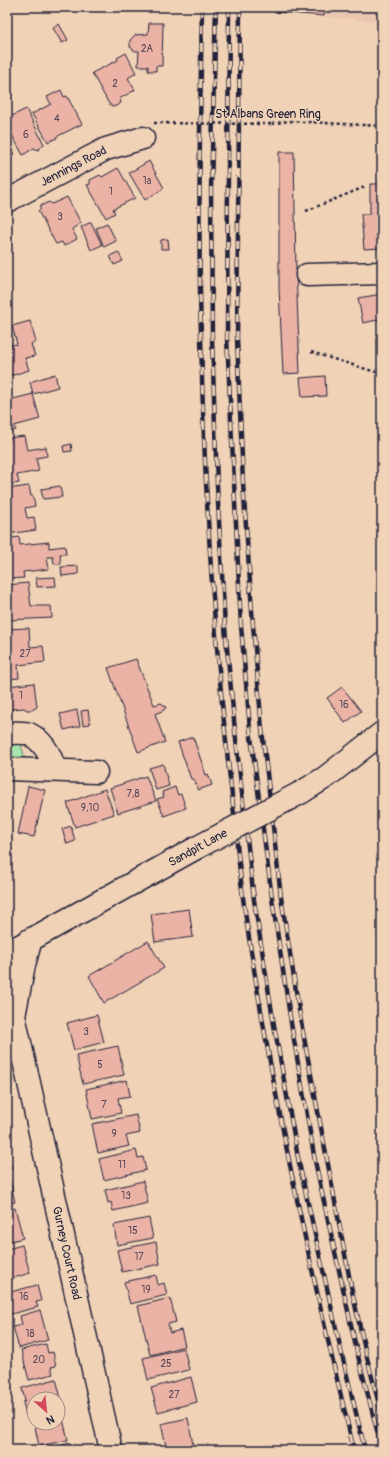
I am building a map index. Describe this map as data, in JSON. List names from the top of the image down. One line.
{"streets":{"street":["Jennings Road","Sandpit Lane","Gurney Court Road"],"path":["St Albans Green Ring"]},"crossings":[["St Albans Green Ring","Jennings Road"],["Sandpit Lane","Gurney Court Road"]],"house_numbers":["2A","2","4","6","1a","1","3","27","1","16","7,8","9,10","3","5","7","9","11","13","15","17","19","16","18","20","25","27"],"north":"bottom right"}
